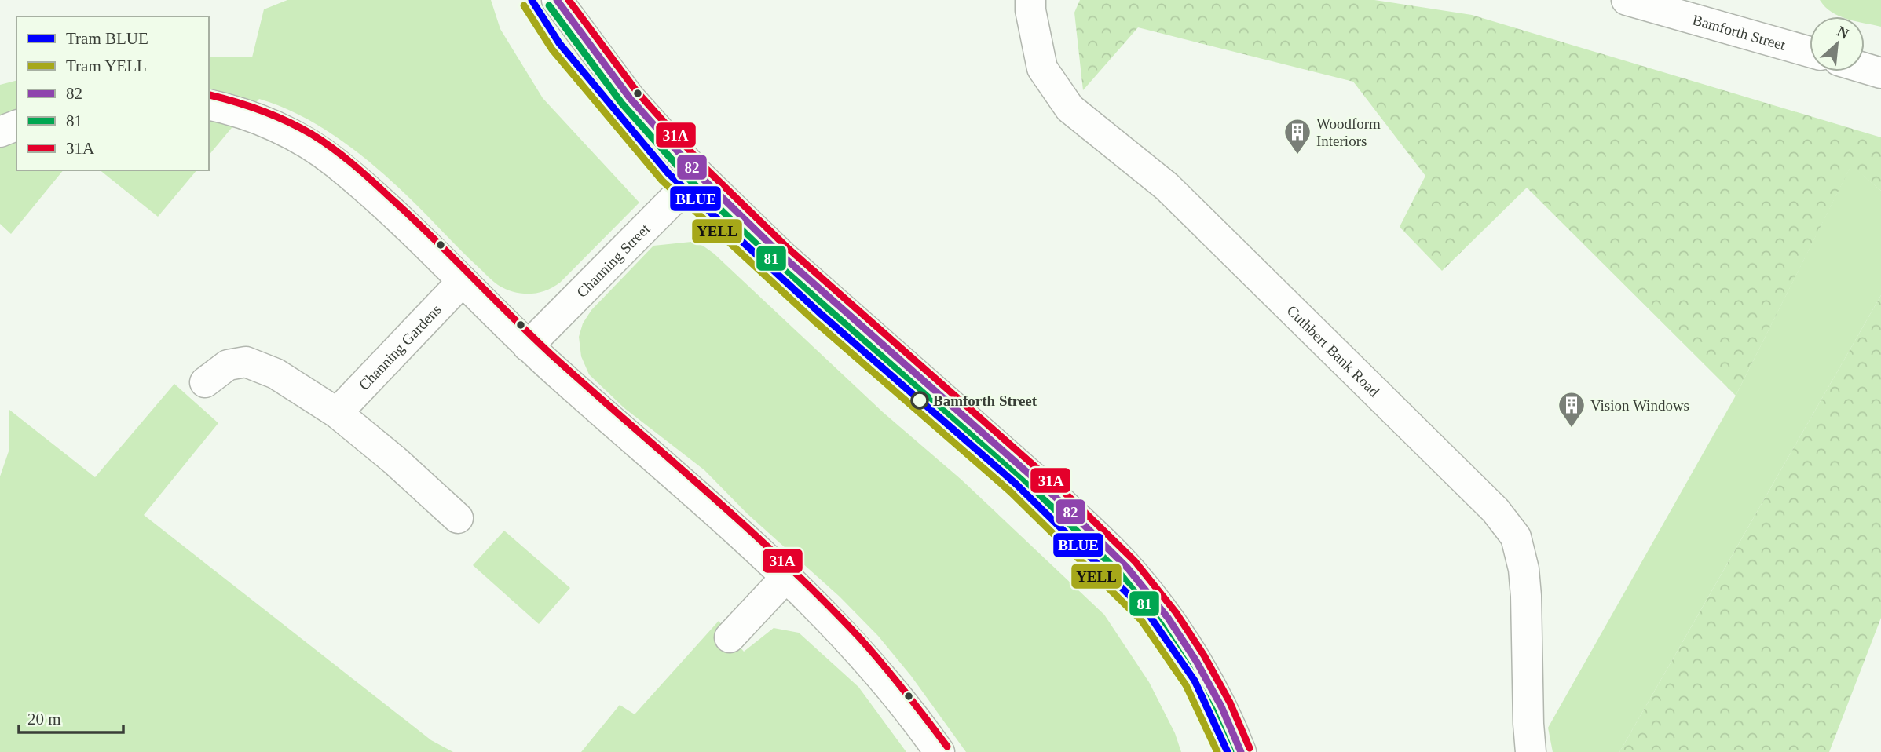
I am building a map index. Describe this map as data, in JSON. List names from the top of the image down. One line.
{"streets":{"street":["Bamforth Street","Channing Street","Channing Gardens","Cuthbert Bank Road"]},"places":{"building":["Woodform Interiors","Vision Windows"],"other":["Bamforth Street"]},"lines":["tram line BLUE","transit line 82","transit line 31A","tram line YELL","transit line 81"],"legend":["Tram BLUE","Tram YELL","82","81","31A"],"scale_bar":"20 m","north":"top right"}
